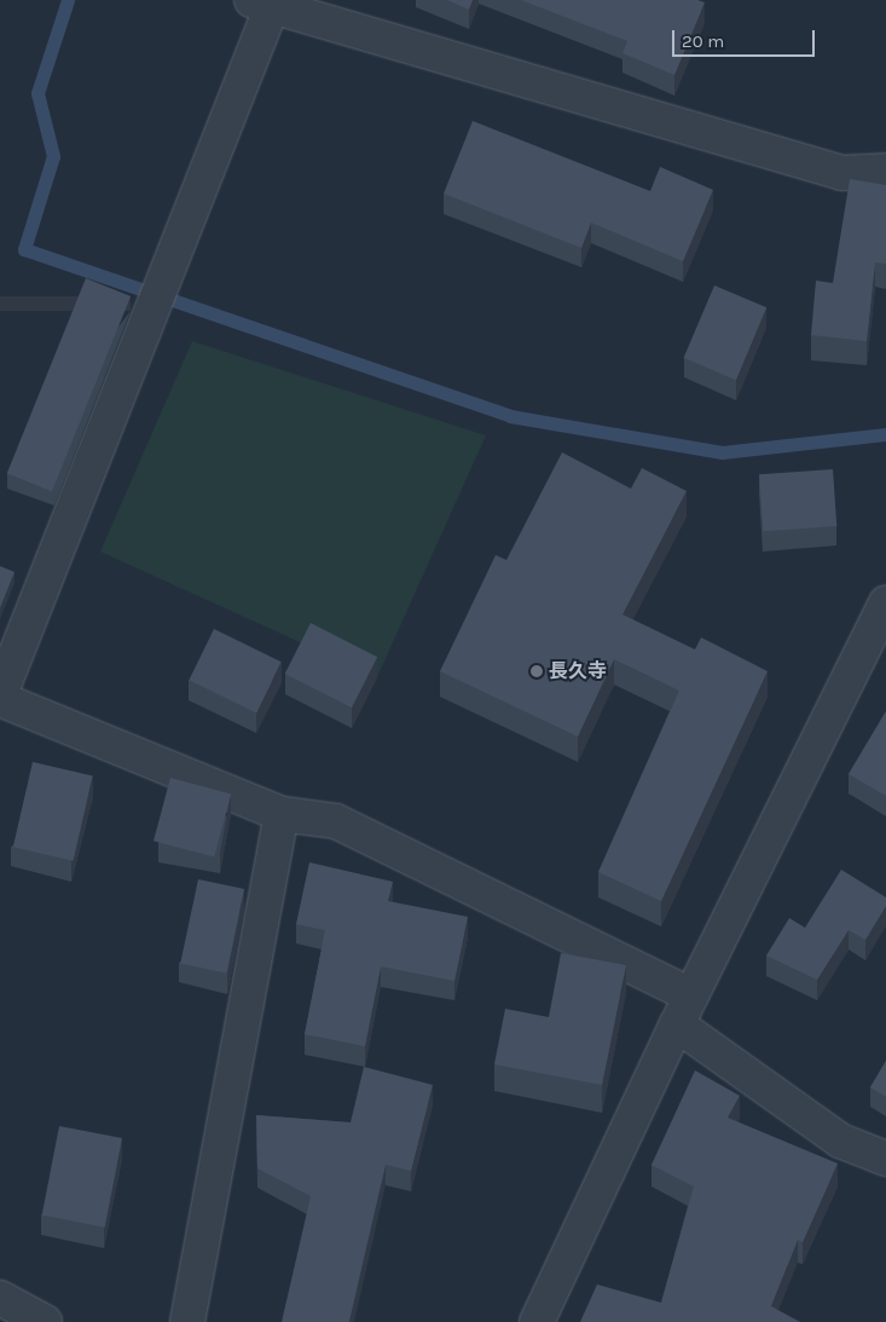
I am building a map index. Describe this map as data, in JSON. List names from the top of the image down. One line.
{"places":["長久寺"],"scale_bar":"20 m"}
